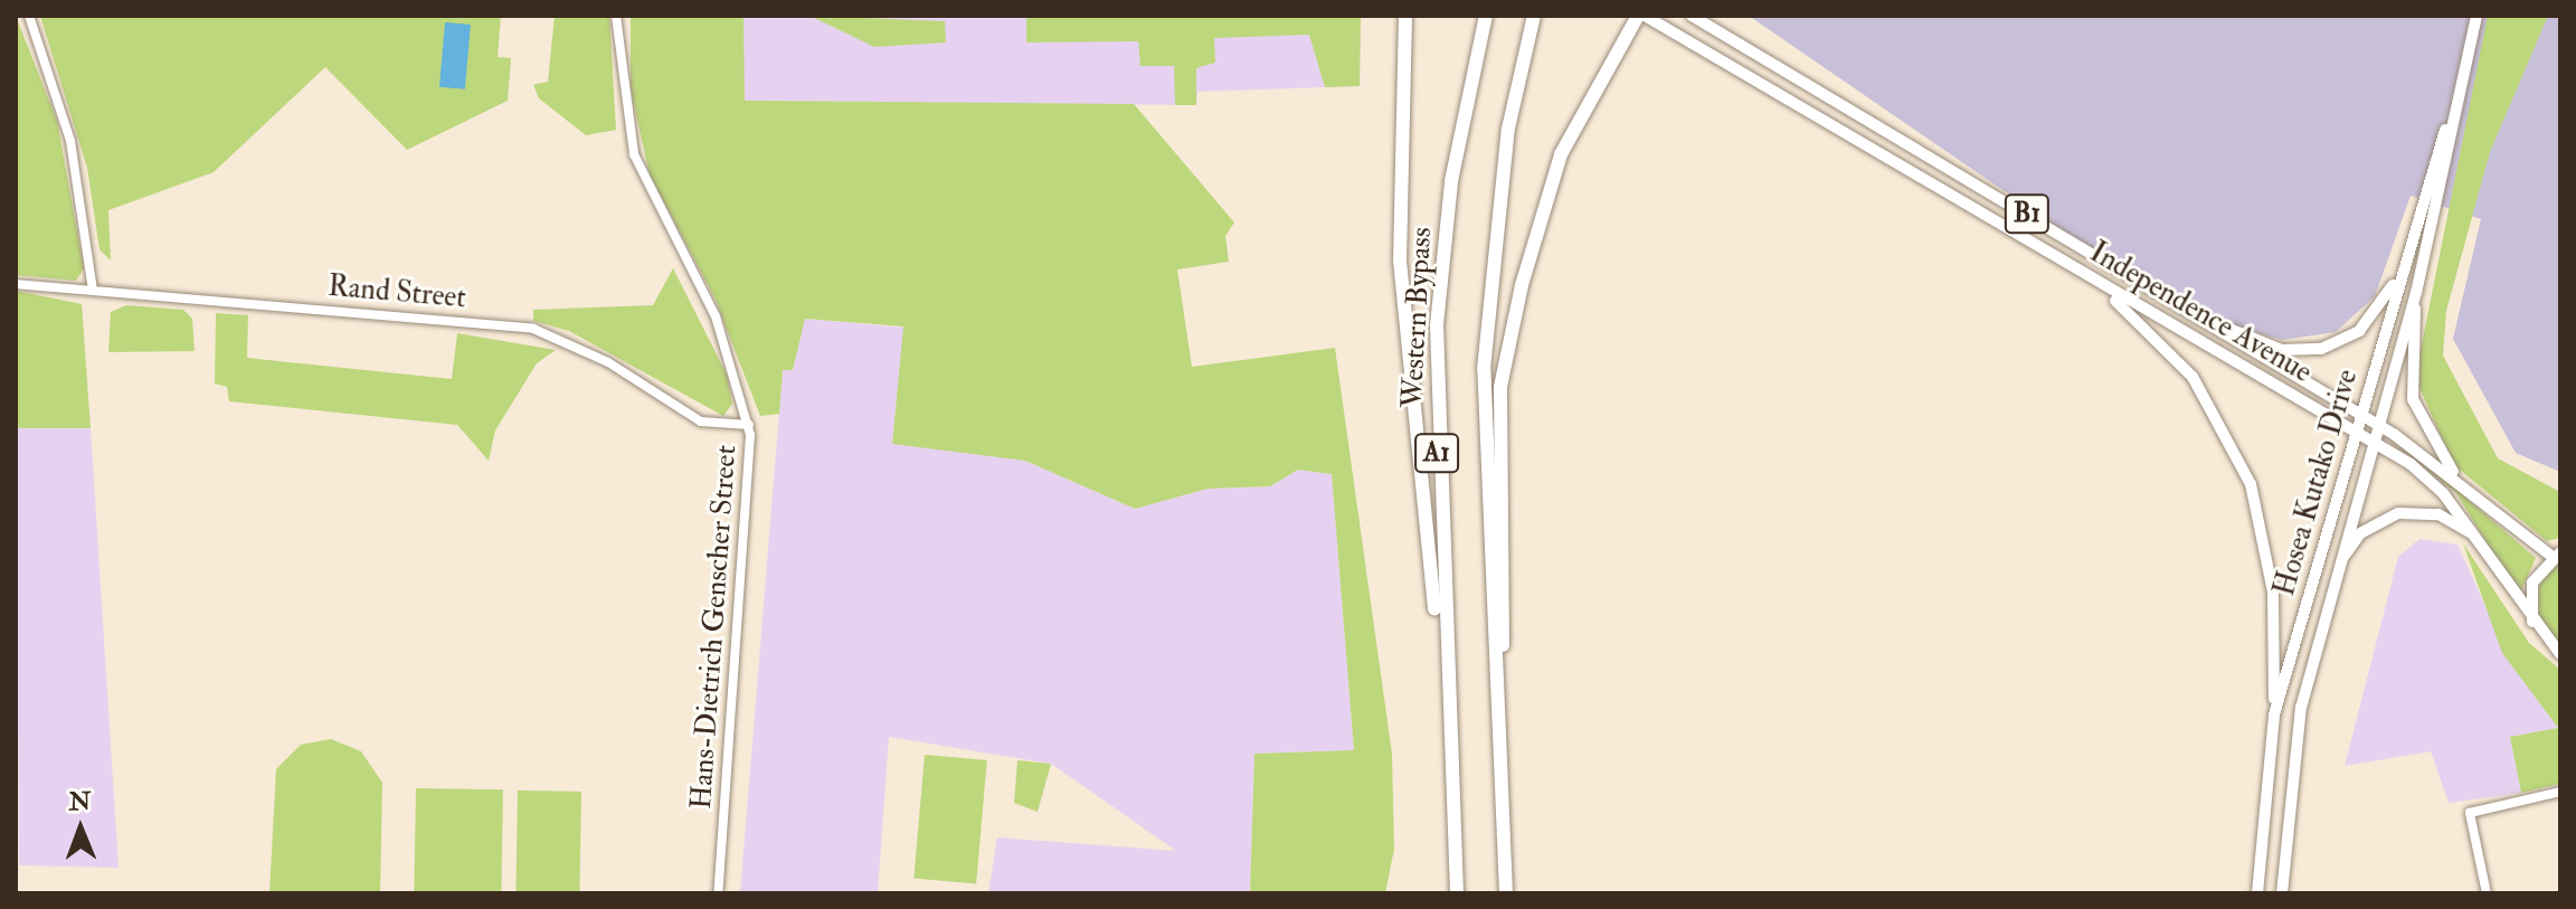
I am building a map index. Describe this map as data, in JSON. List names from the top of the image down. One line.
{"streets":{"highway":["Western Bypass","A1"],"main road":["B1","Independence Avenue","Hosea Kutako Drive"],"street":["Rand Street","Hans-Dietrich Genscher Street"]},"crossings":[["B1","Independence Avenue"],["B1","Hosea Kutako Drive"],["Rand Street","Hans-Dietrich Genscher Street"],["Independence Avenue","Hosea Kutako Drive"]],"north":"top"}
